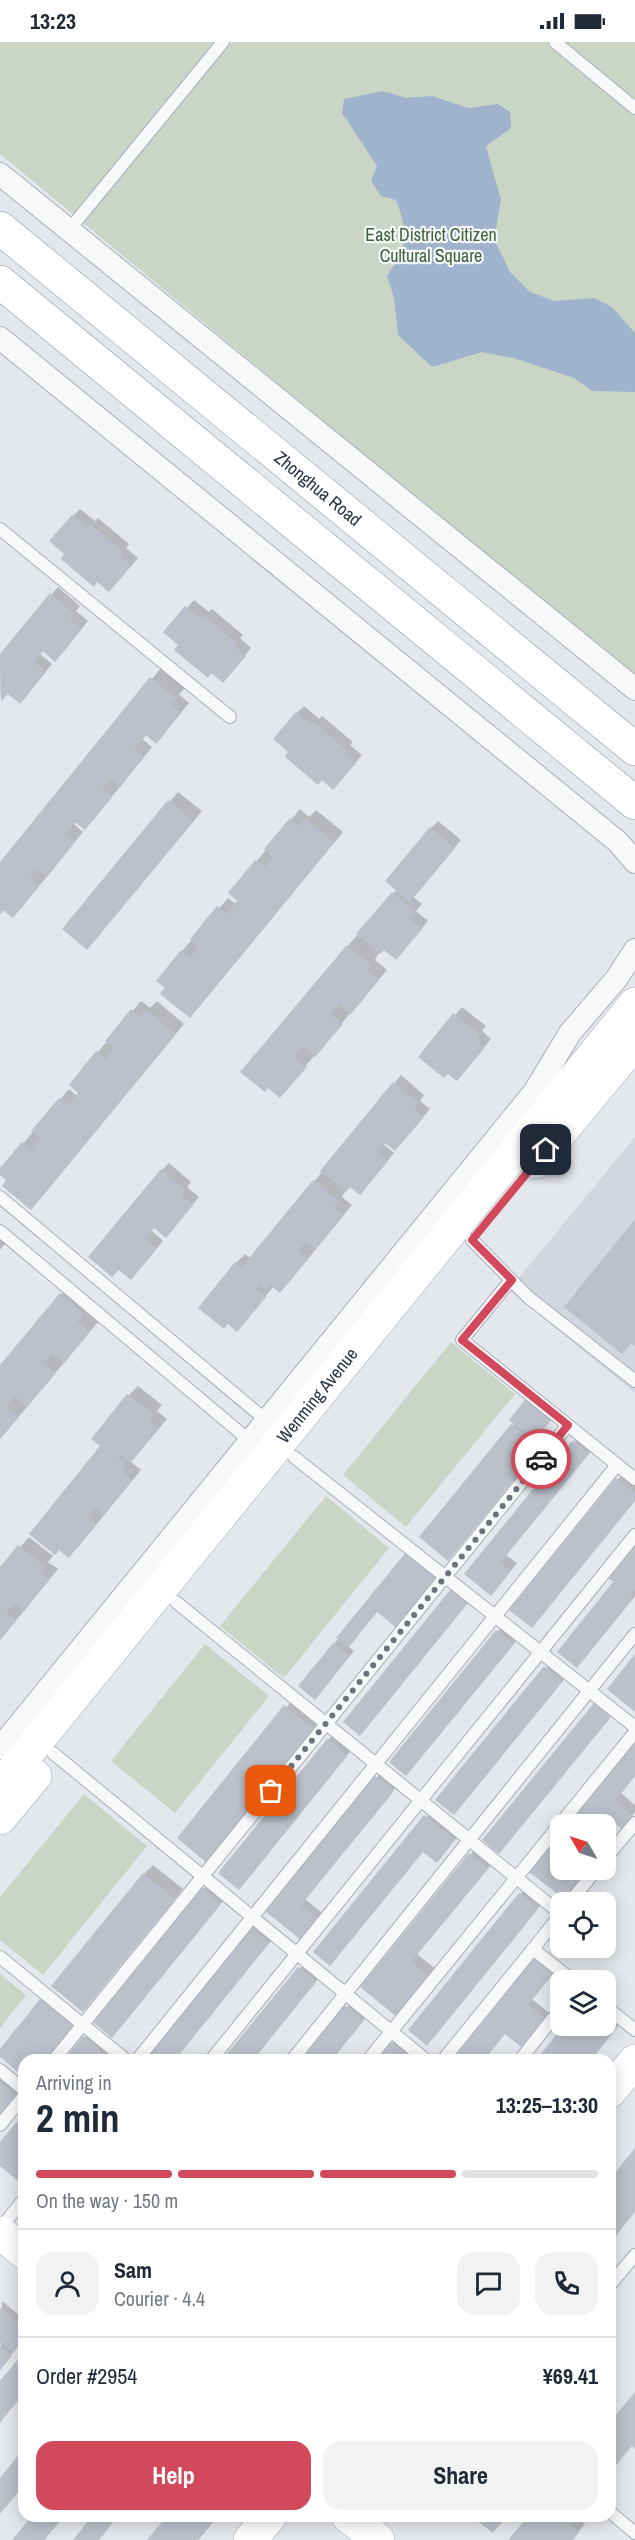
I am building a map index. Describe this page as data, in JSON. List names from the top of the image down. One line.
{"streets":{"main road":["Zhonghua Road","Wenming Avenue"]},"parks":["East District Citizen Cultural Square"],"north":"top left","page":{"status":"13:23","heading":["2 min","Arriving in","13:25–13:30"],"panel":["Sam","Courier · 4.4","Order #2954","¥69.41"],"bar":"On the way · 150 m","buttons":["Help","Share"]}}
